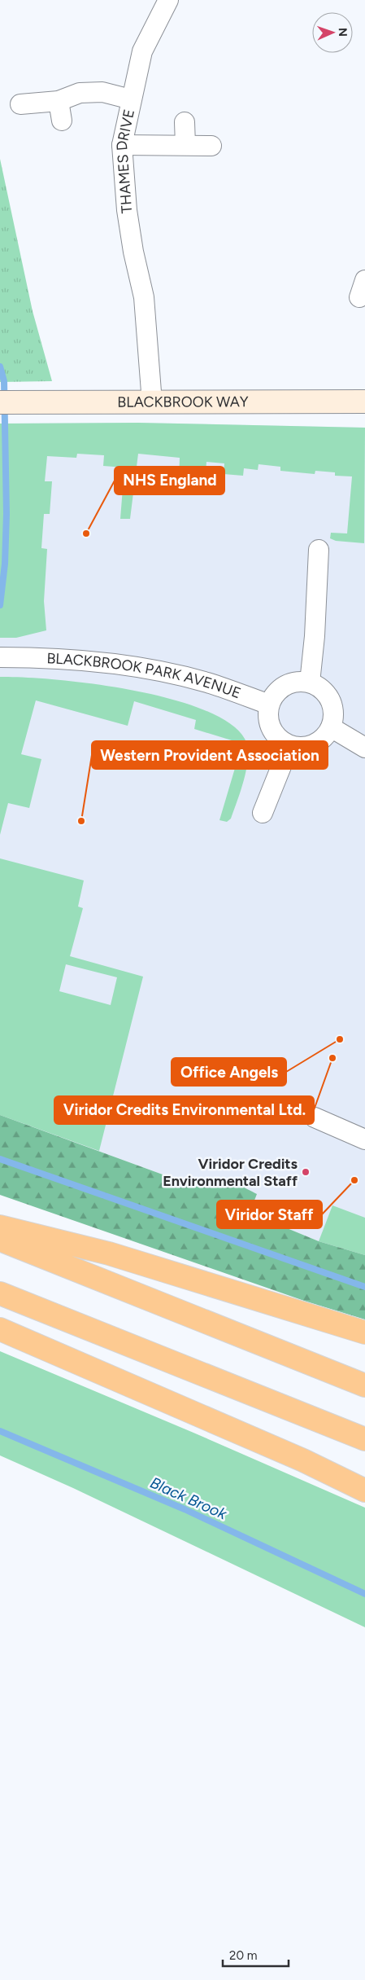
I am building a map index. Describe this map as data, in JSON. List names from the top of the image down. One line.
{"streets":{"street":["THAMES DRIVE","BLACKBROOK WAY","BLACKBROOK PARK AVENUE"]},"crossings":[["THAMES DRIVE","BLACKBROOK WAY"]],"water":["Black Brook"],"places":["NHS England","Western Provident Association","Office Angels","Viridor Credits Environmental Ltd.","Viridor Credits Environmental Staff","Viridor Staff"],"scale_bar":"20 m","north":"right"}
